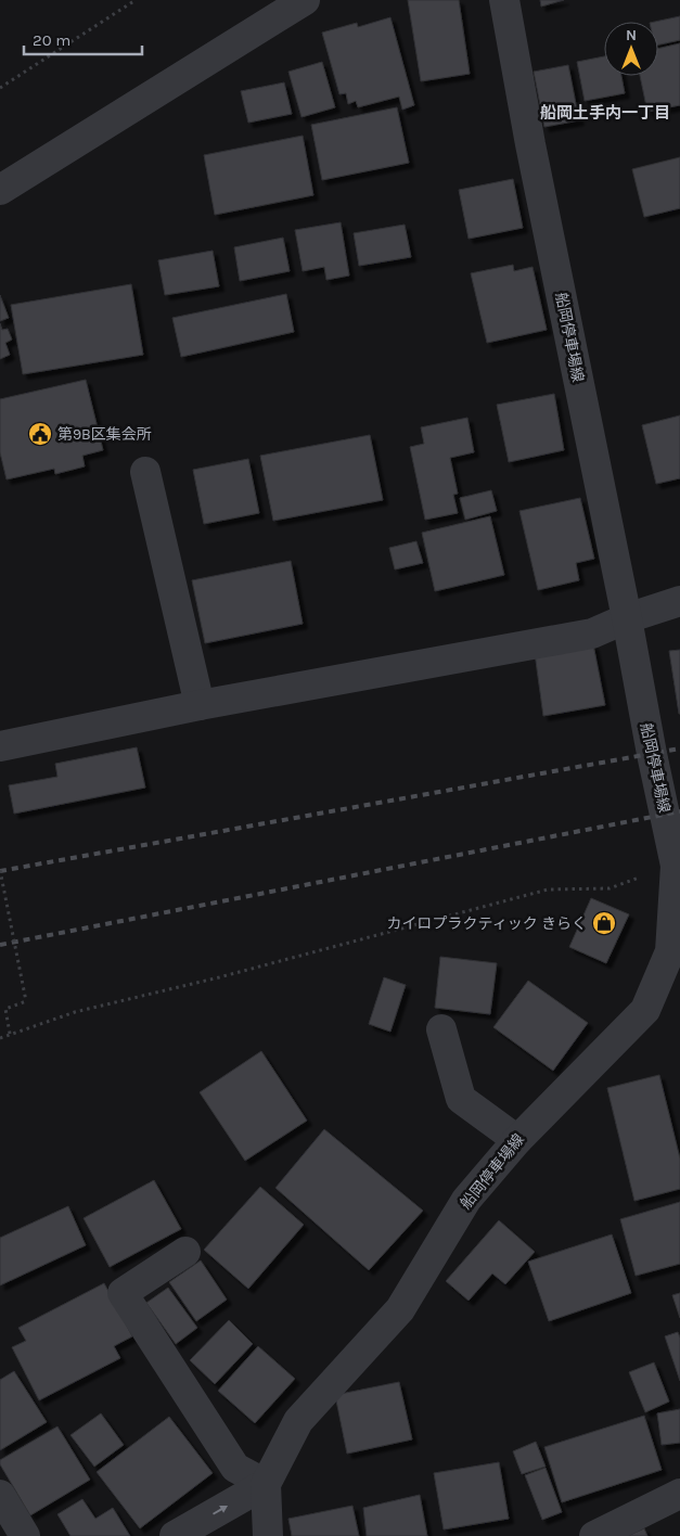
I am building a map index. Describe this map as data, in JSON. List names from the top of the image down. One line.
{"streets":{"street":["船岡停車場線"]},"districts":["船岡土手内一丁目"],"places":{"public building":["第9B区集会所"],"shop":["カイロプラクティック きらく"]},"scale_bar":"20 m","north":"top"}
